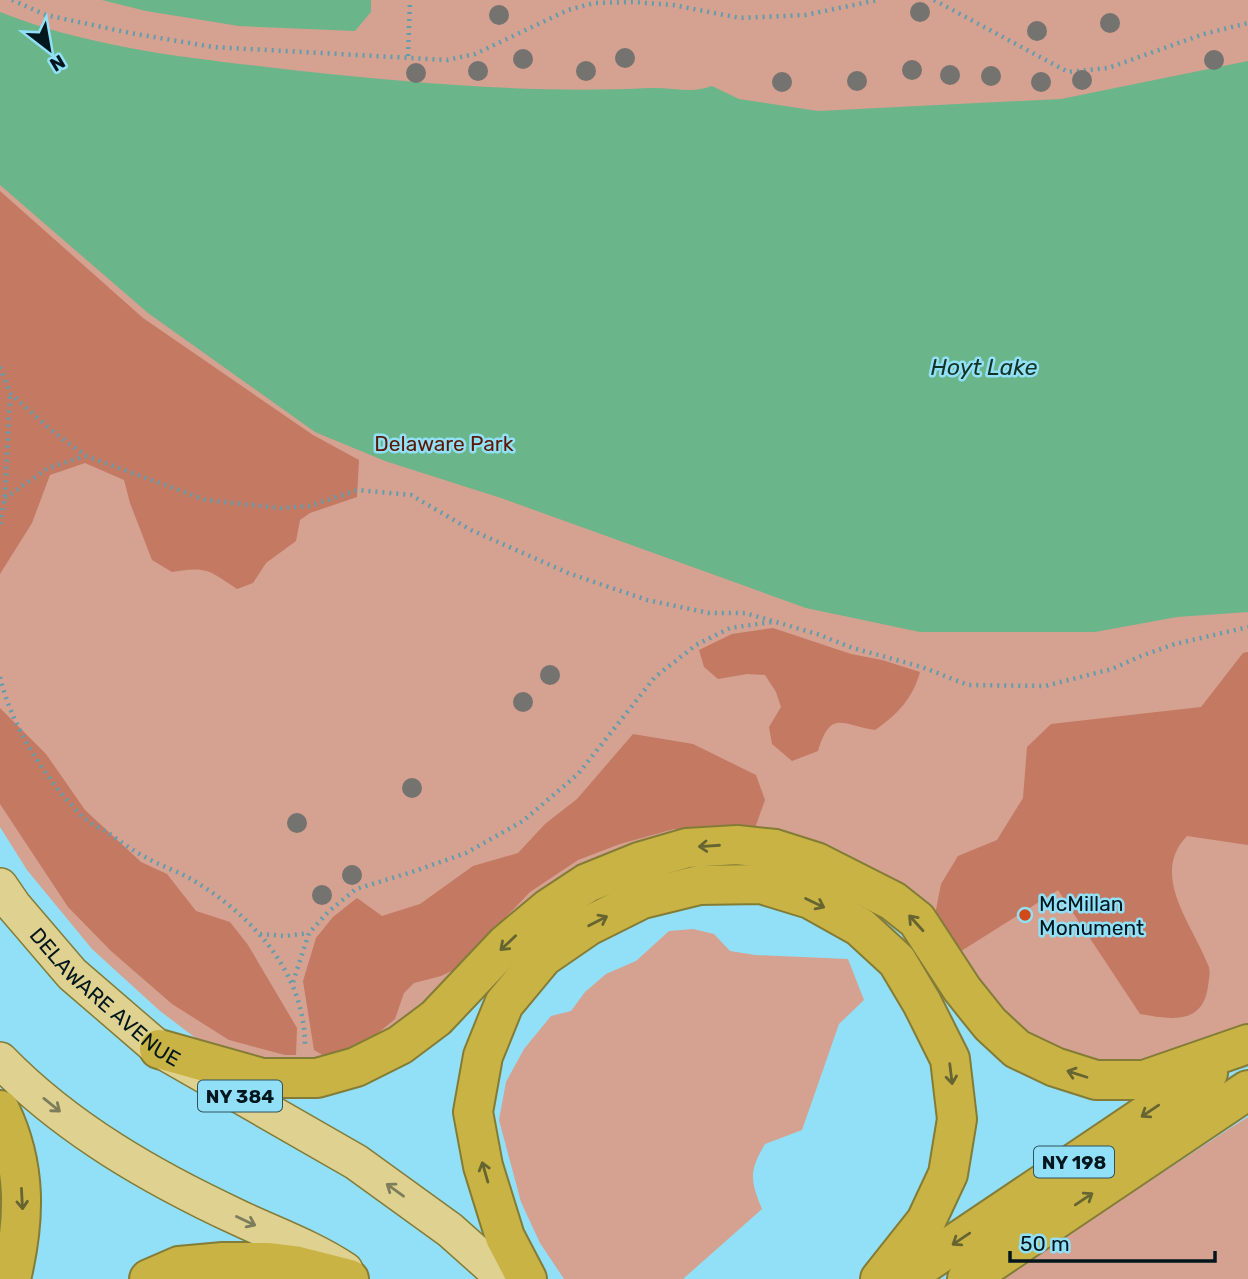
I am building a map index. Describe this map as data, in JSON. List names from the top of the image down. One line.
{"streets":{"highway":["NY 198"],"main road":["DELAWARE AVENUE","NY 384"]},"water":["Hoyt Lake"],"parks":["Delaware Park"],"places":["McMillan Monument"],"scale_bar":"50 m","north":"bottom right"}
